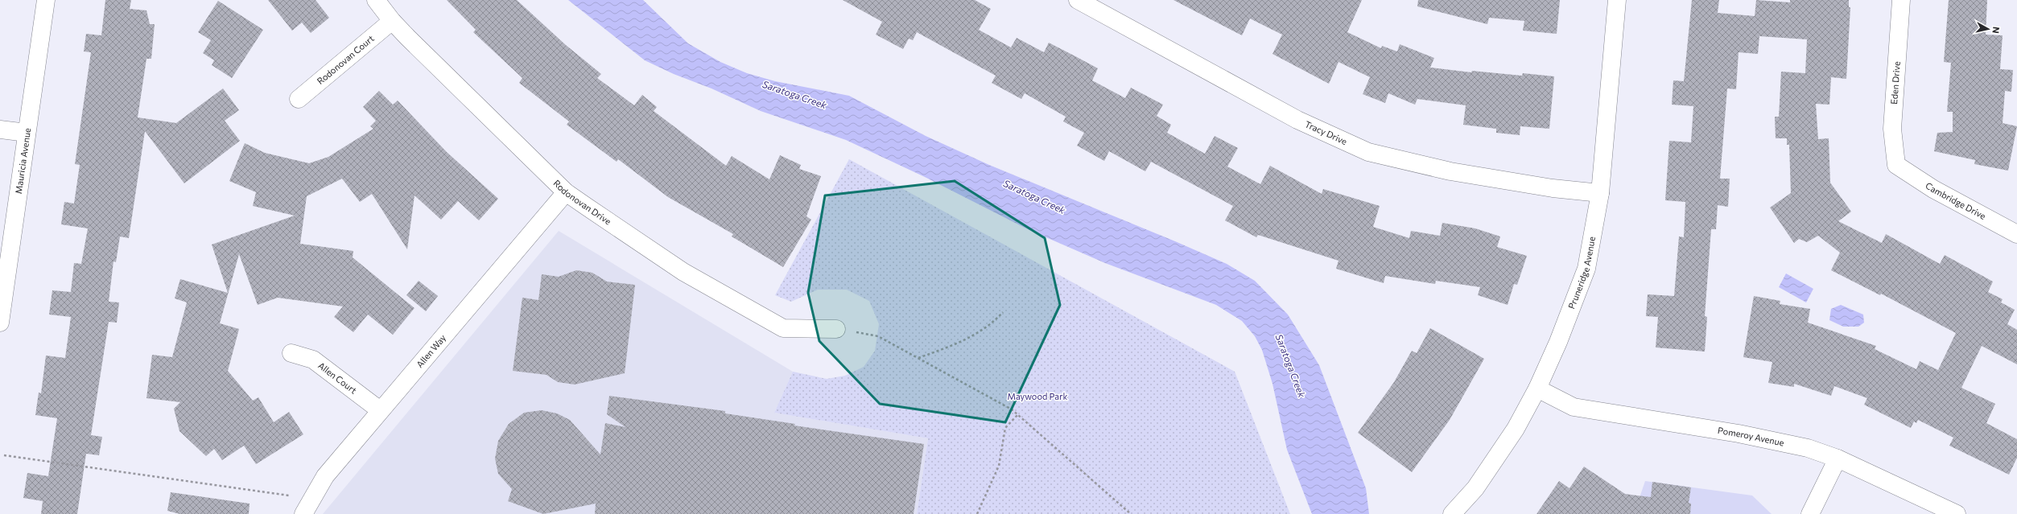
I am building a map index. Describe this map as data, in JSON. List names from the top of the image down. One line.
{"streets":{"street":["Rodonovan Court","Eden Drive","Tracy Drive","Mauricia Avenue","Cambridge Drive","Rodonovan Drive","Pruneridge Avenue","Allen Way","Allen Court","Pomeroy Avenue"]},"crossings":[["Rodonovan Court","Rodonovan Drive"],["Eden Drive","Cambridge Drive"],["Tracy Drive","Pruneridge Avenue"],["Rodonovan Drive","Allen Way"],["Pruneridge Avenue","Pomeroy Avenue"],["Allen Way","Allen Court"]],"water":["Saratoga Creek"],"parks":["Maywood Park"],"north":"right"}
